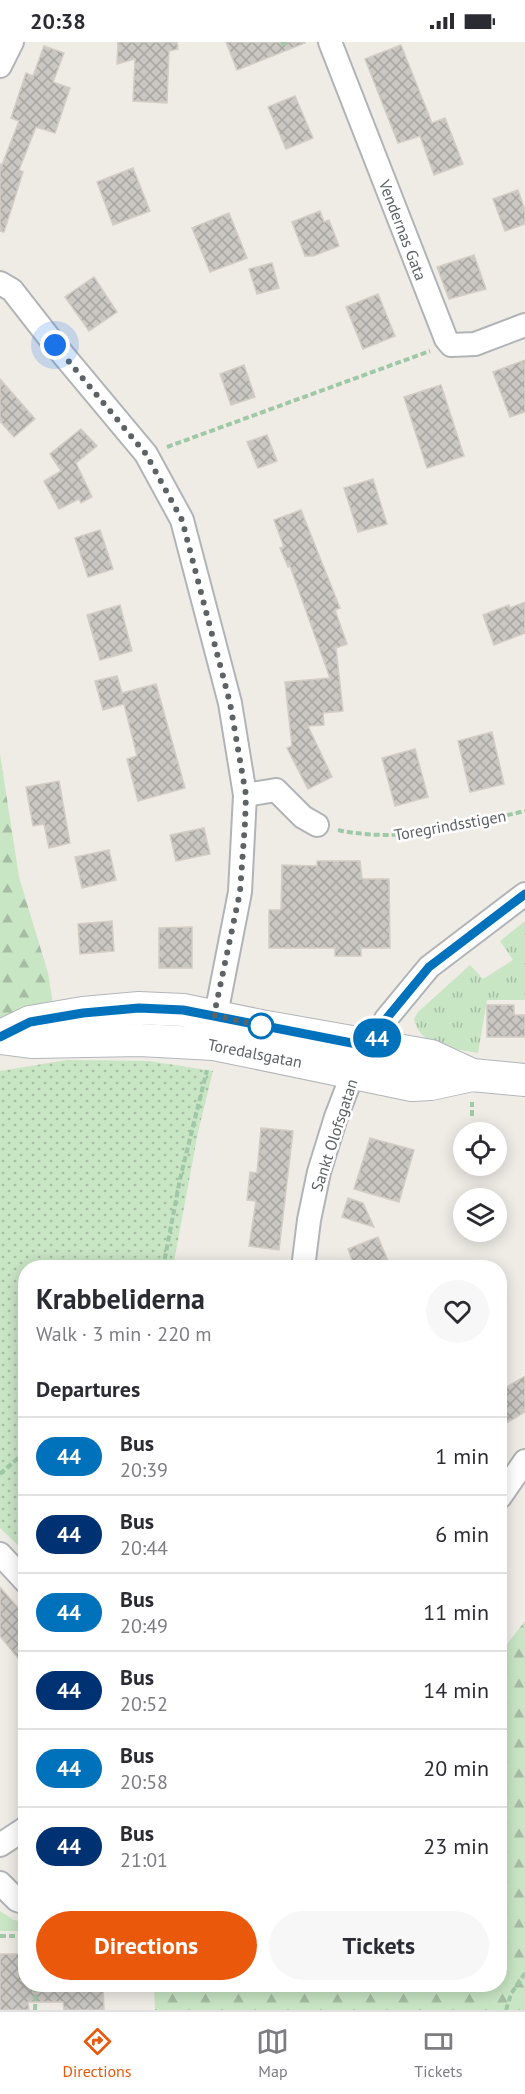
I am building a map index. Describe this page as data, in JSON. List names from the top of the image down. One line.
{"streets":{"street":["Vendernas Gata","Toredalsgatan","Sankt Olofsgatan"],"path":["Toregrindsstigen"]},"crossings":[["Toredalsgatan","Sankt Olofsgatan"]],"lines":["bus line 44"],"page":{"status":"20:38","on_map":"44","heading":[["Krabbeliderna","Walk · 3 min · 220 m"],"Departures"],"list":[{"mark":"44","name":"Bus","note":"20:39","value":"1 min"},{"mark":"44","name":"Bus","note":"20:44","value":"6 min"},{"mark":"44","name":"Bus","note":"20:49","value":"11 min"},{"mark":"44","name":"Bus","note":"20:52","value":"14 min"},{"mark":"44","name":"Bus","note":"20:58","value":"20 min"},{"mark":"44","name":"Bus","note":"21:01","value":"23 min"}],"buttons":["Directions","Tickets"],"tabs":["Directions","Map","Tickets"]}}
